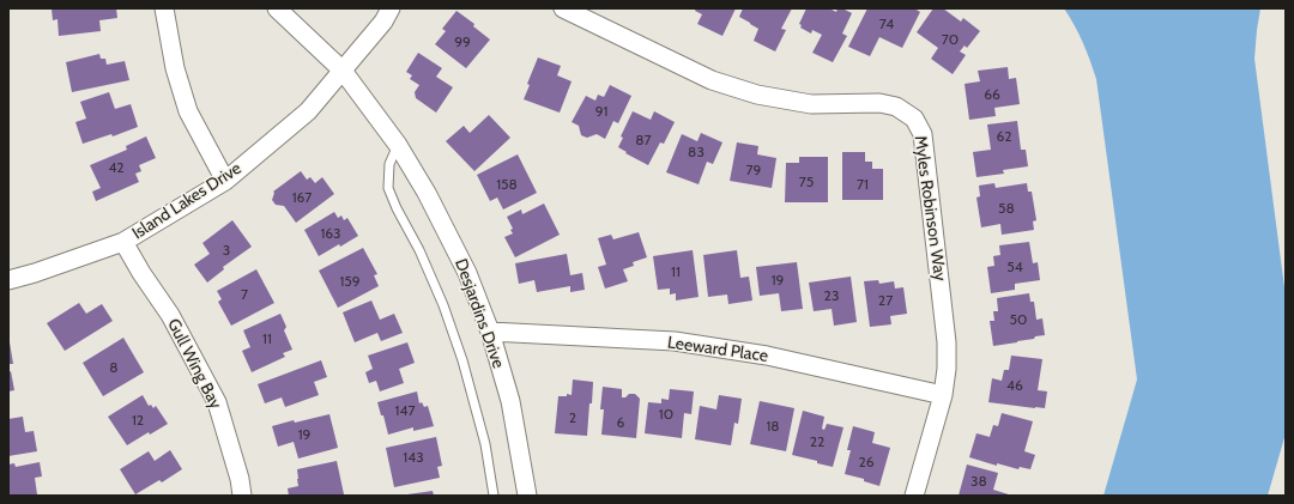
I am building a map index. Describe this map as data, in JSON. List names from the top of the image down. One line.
{"streets":{"street":["Island Lakes Drive","Myles Robinson Way","Desjardins Drive","Leeward Place","Gull Wing Bay"]},"crossings":[["Island Lakes Drive","Desjardins Drive"],["Island Lakes Drive","Gull Wing Bay"],["Myles Robinson Way","Leeward Place"],["Desjardins Drive","Leeward Place"]],"house_numbers":["74","70","99","66","91","62","87","83","42","79","75","158","71","167","58","163","3","54","11","19","159","7","23","27","50","11","8","46","147","10","2","12","6","18","19","22","143","26","38"]}
